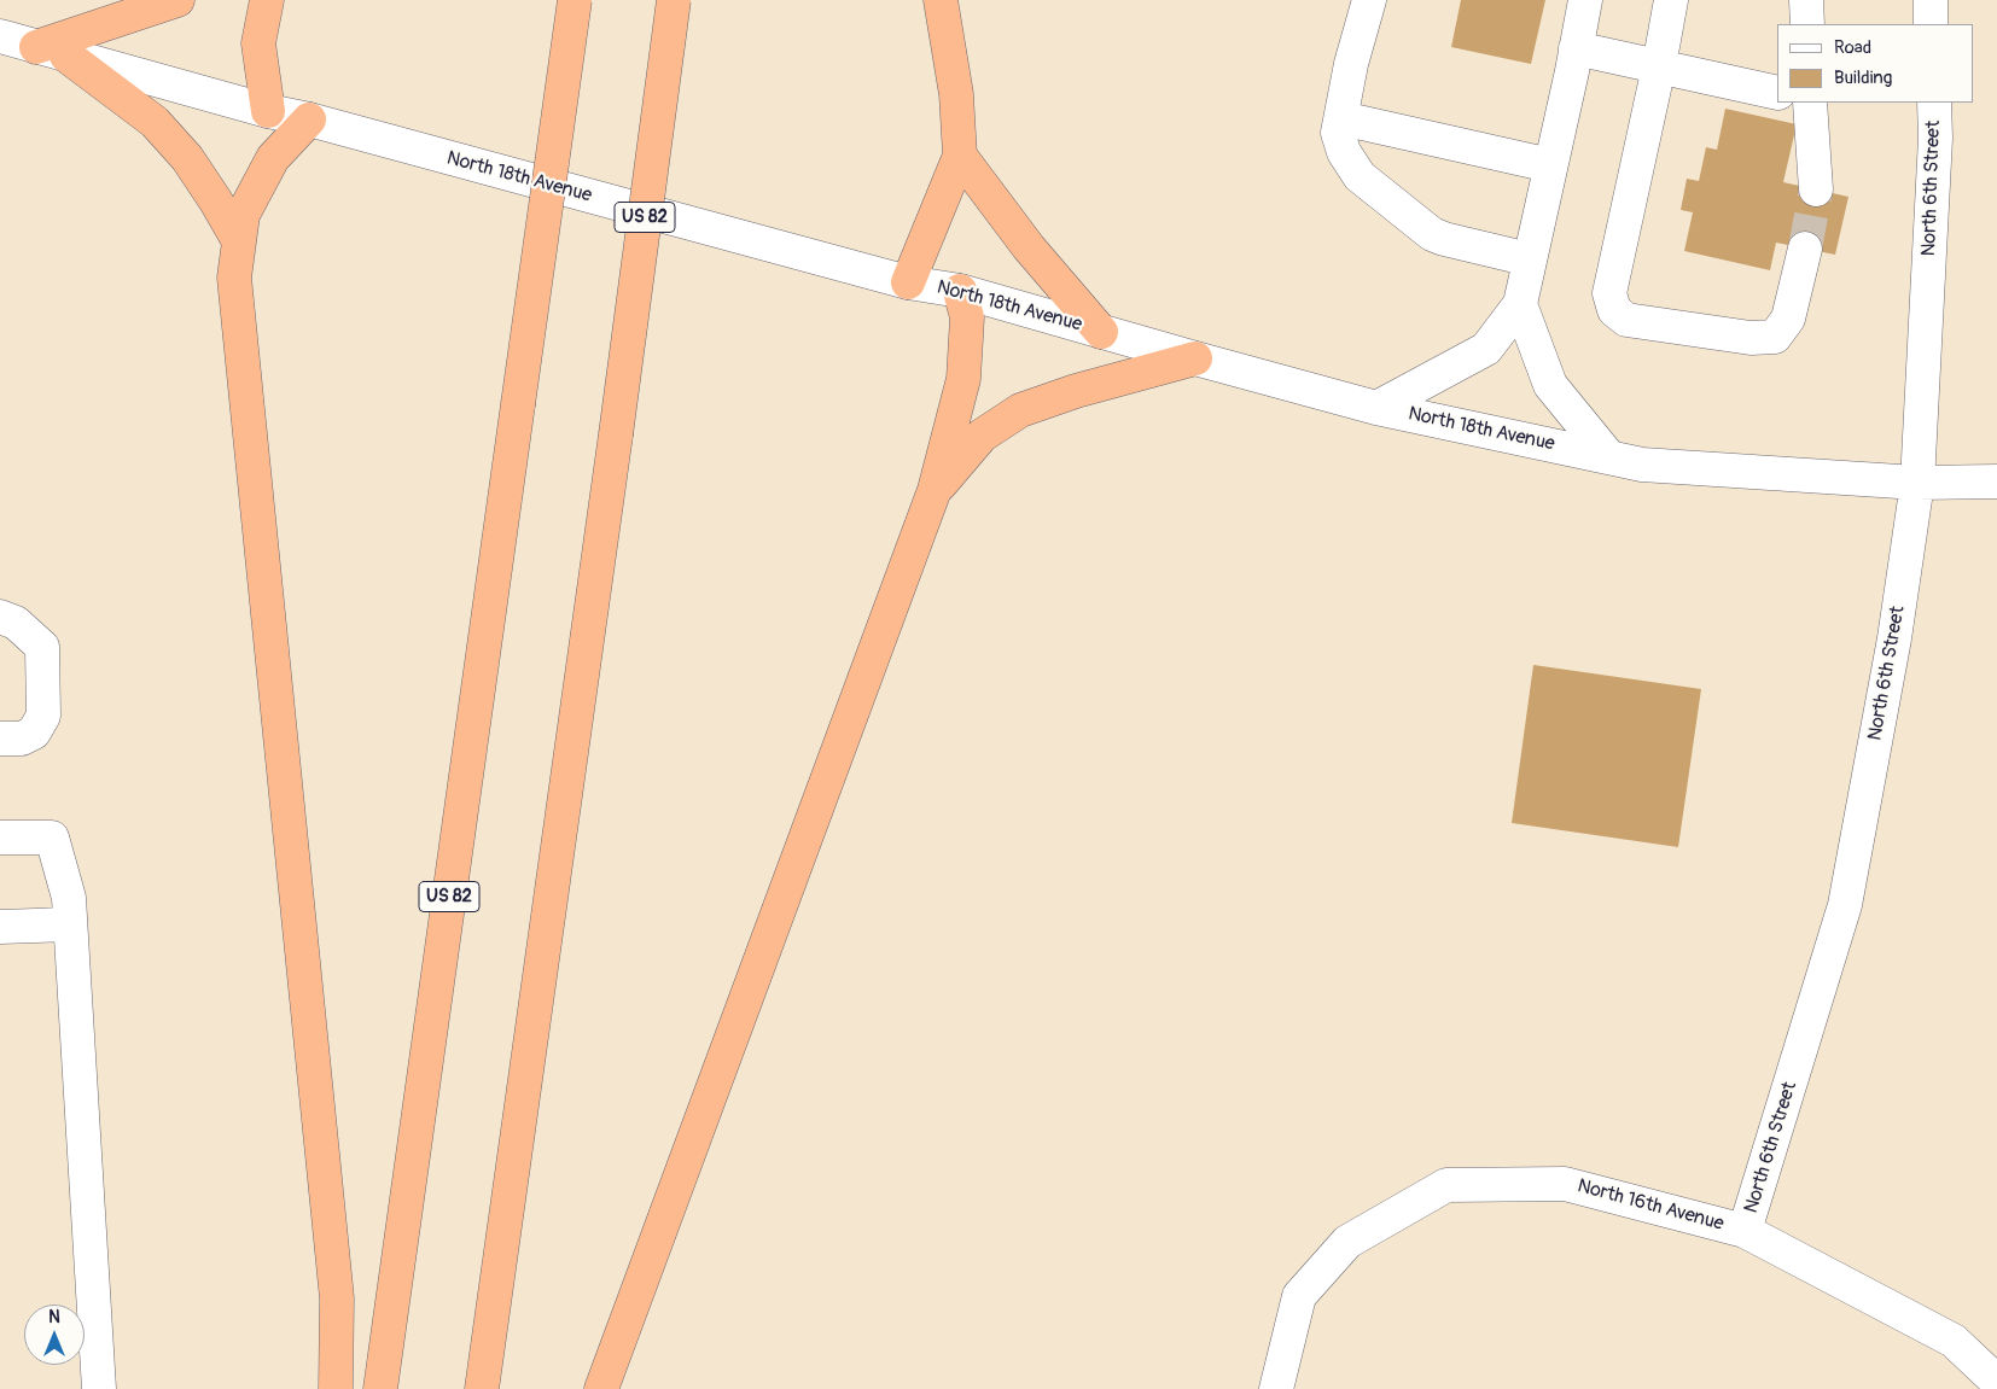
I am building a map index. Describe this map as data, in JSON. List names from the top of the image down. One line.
{"streets":{"highway":["US 82"],"street":["North 18th Avenue","North 6th Street","North 16th Avenue"]},"crossings":[["North 18th Avenue","North 6th Street"],["North 6th Street","North 16th Avenue"]],"legend":["Road","Building"],"north":"top"}
